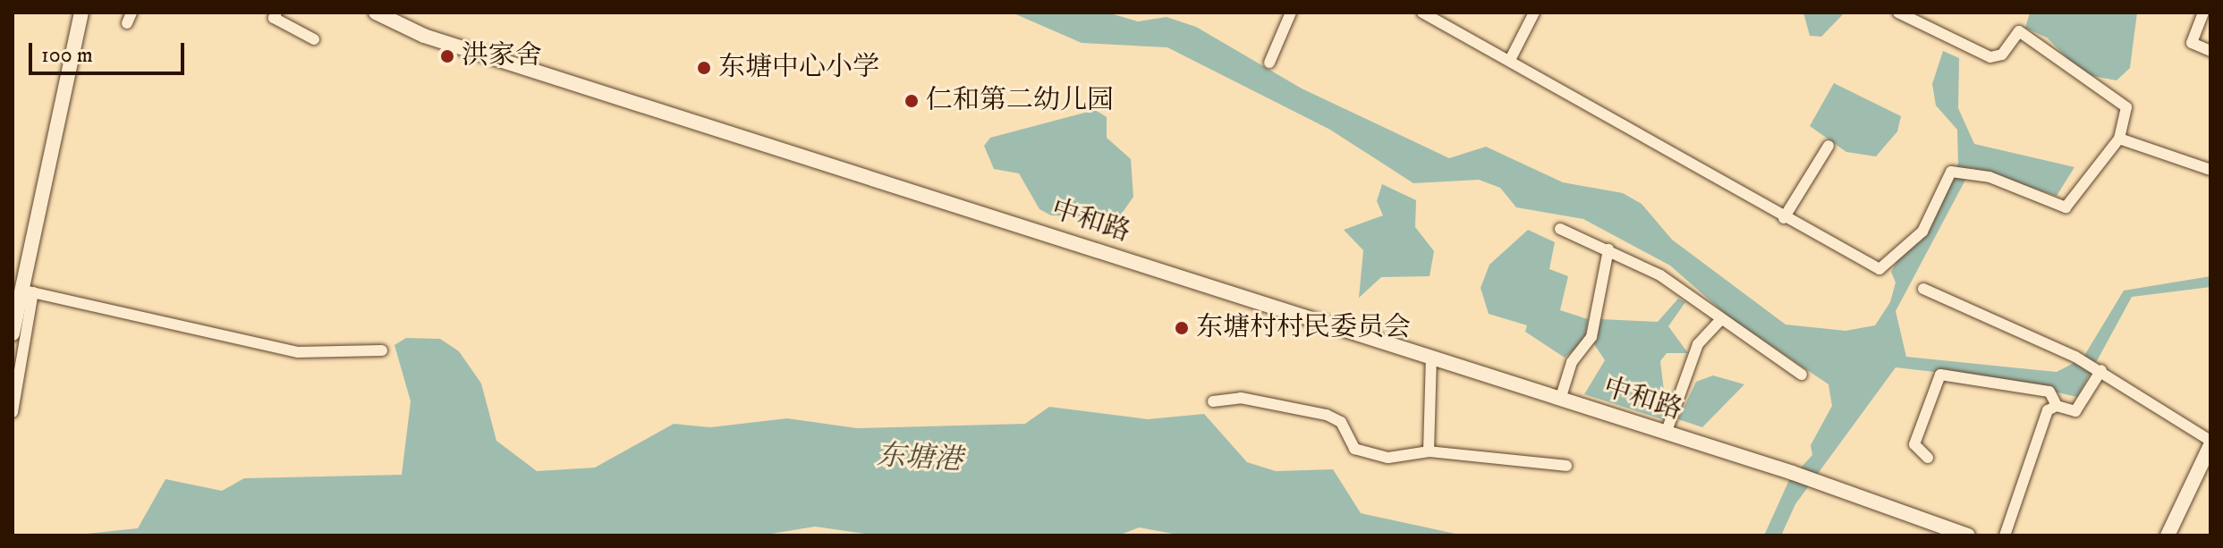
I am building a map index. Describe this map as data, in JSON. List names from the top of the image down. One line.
{"streets":{"street":["中和路"]},"water":["东塘港"],"places":["洪家舍","东塘中心小学","仁和第二幼儿园","东塘村村民委员会"],"scale_bar":"100 m"}
